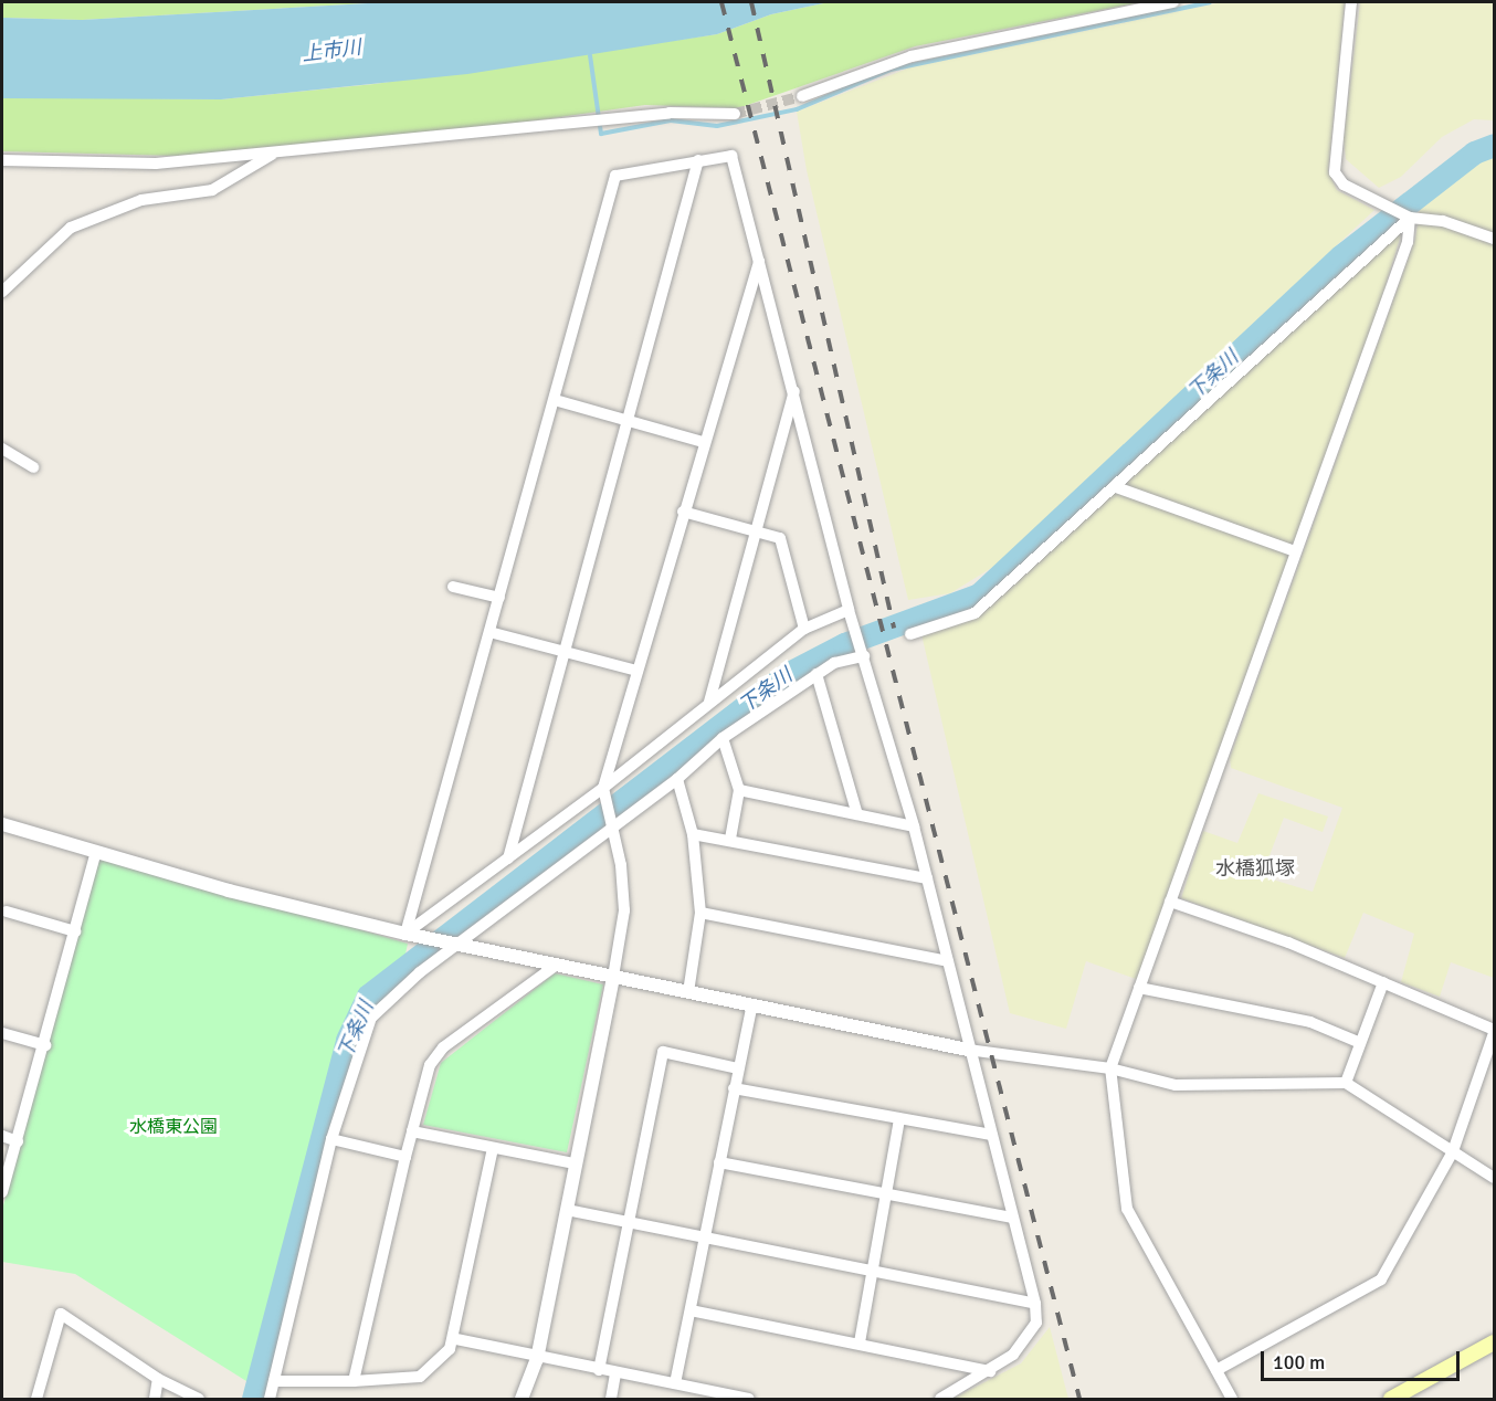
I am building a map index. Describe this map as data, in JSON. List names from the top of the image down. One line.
{"districts":["水橋狐塚"],"water":["上市川","下条川"],"parks":["水橋東公園"],"scale_bar":"100 m"}
